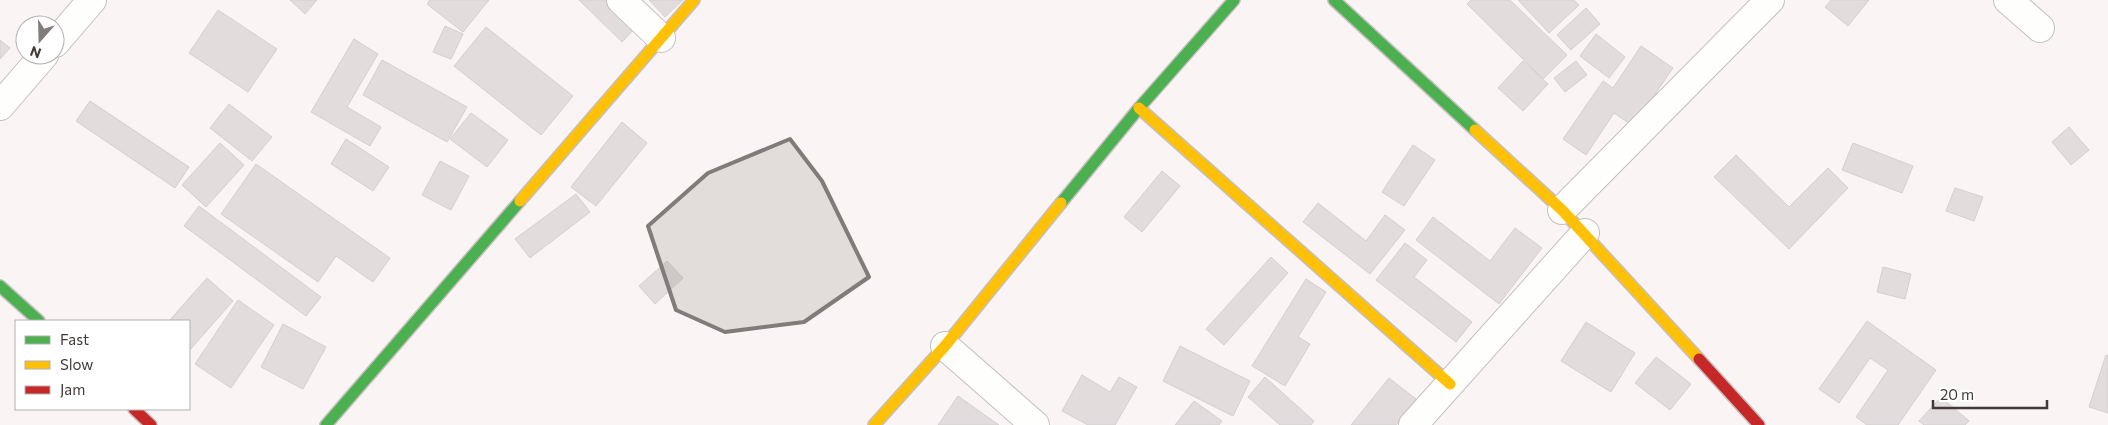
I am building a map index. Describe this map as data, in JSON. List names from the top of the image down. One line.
{"legend":["Fast","Slow","Jam"],"scale_bar":"20 m","north":"bottom"}
